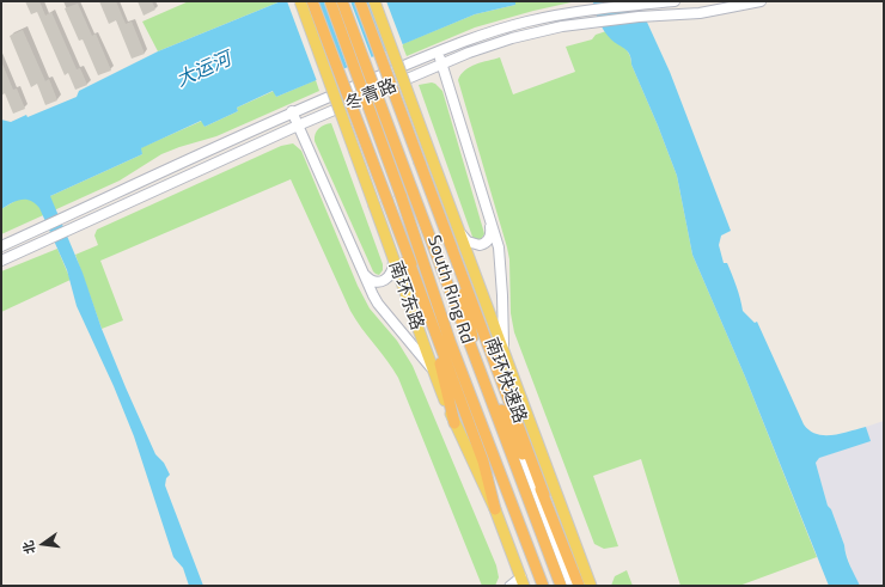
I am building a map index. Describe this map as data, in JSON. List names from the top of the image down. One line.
{"streets":{"highway":["South Ring Rd","南环快速路"],"main road":["冬青路","南环东路"]},"water":["大运河"],"north":"left"}
